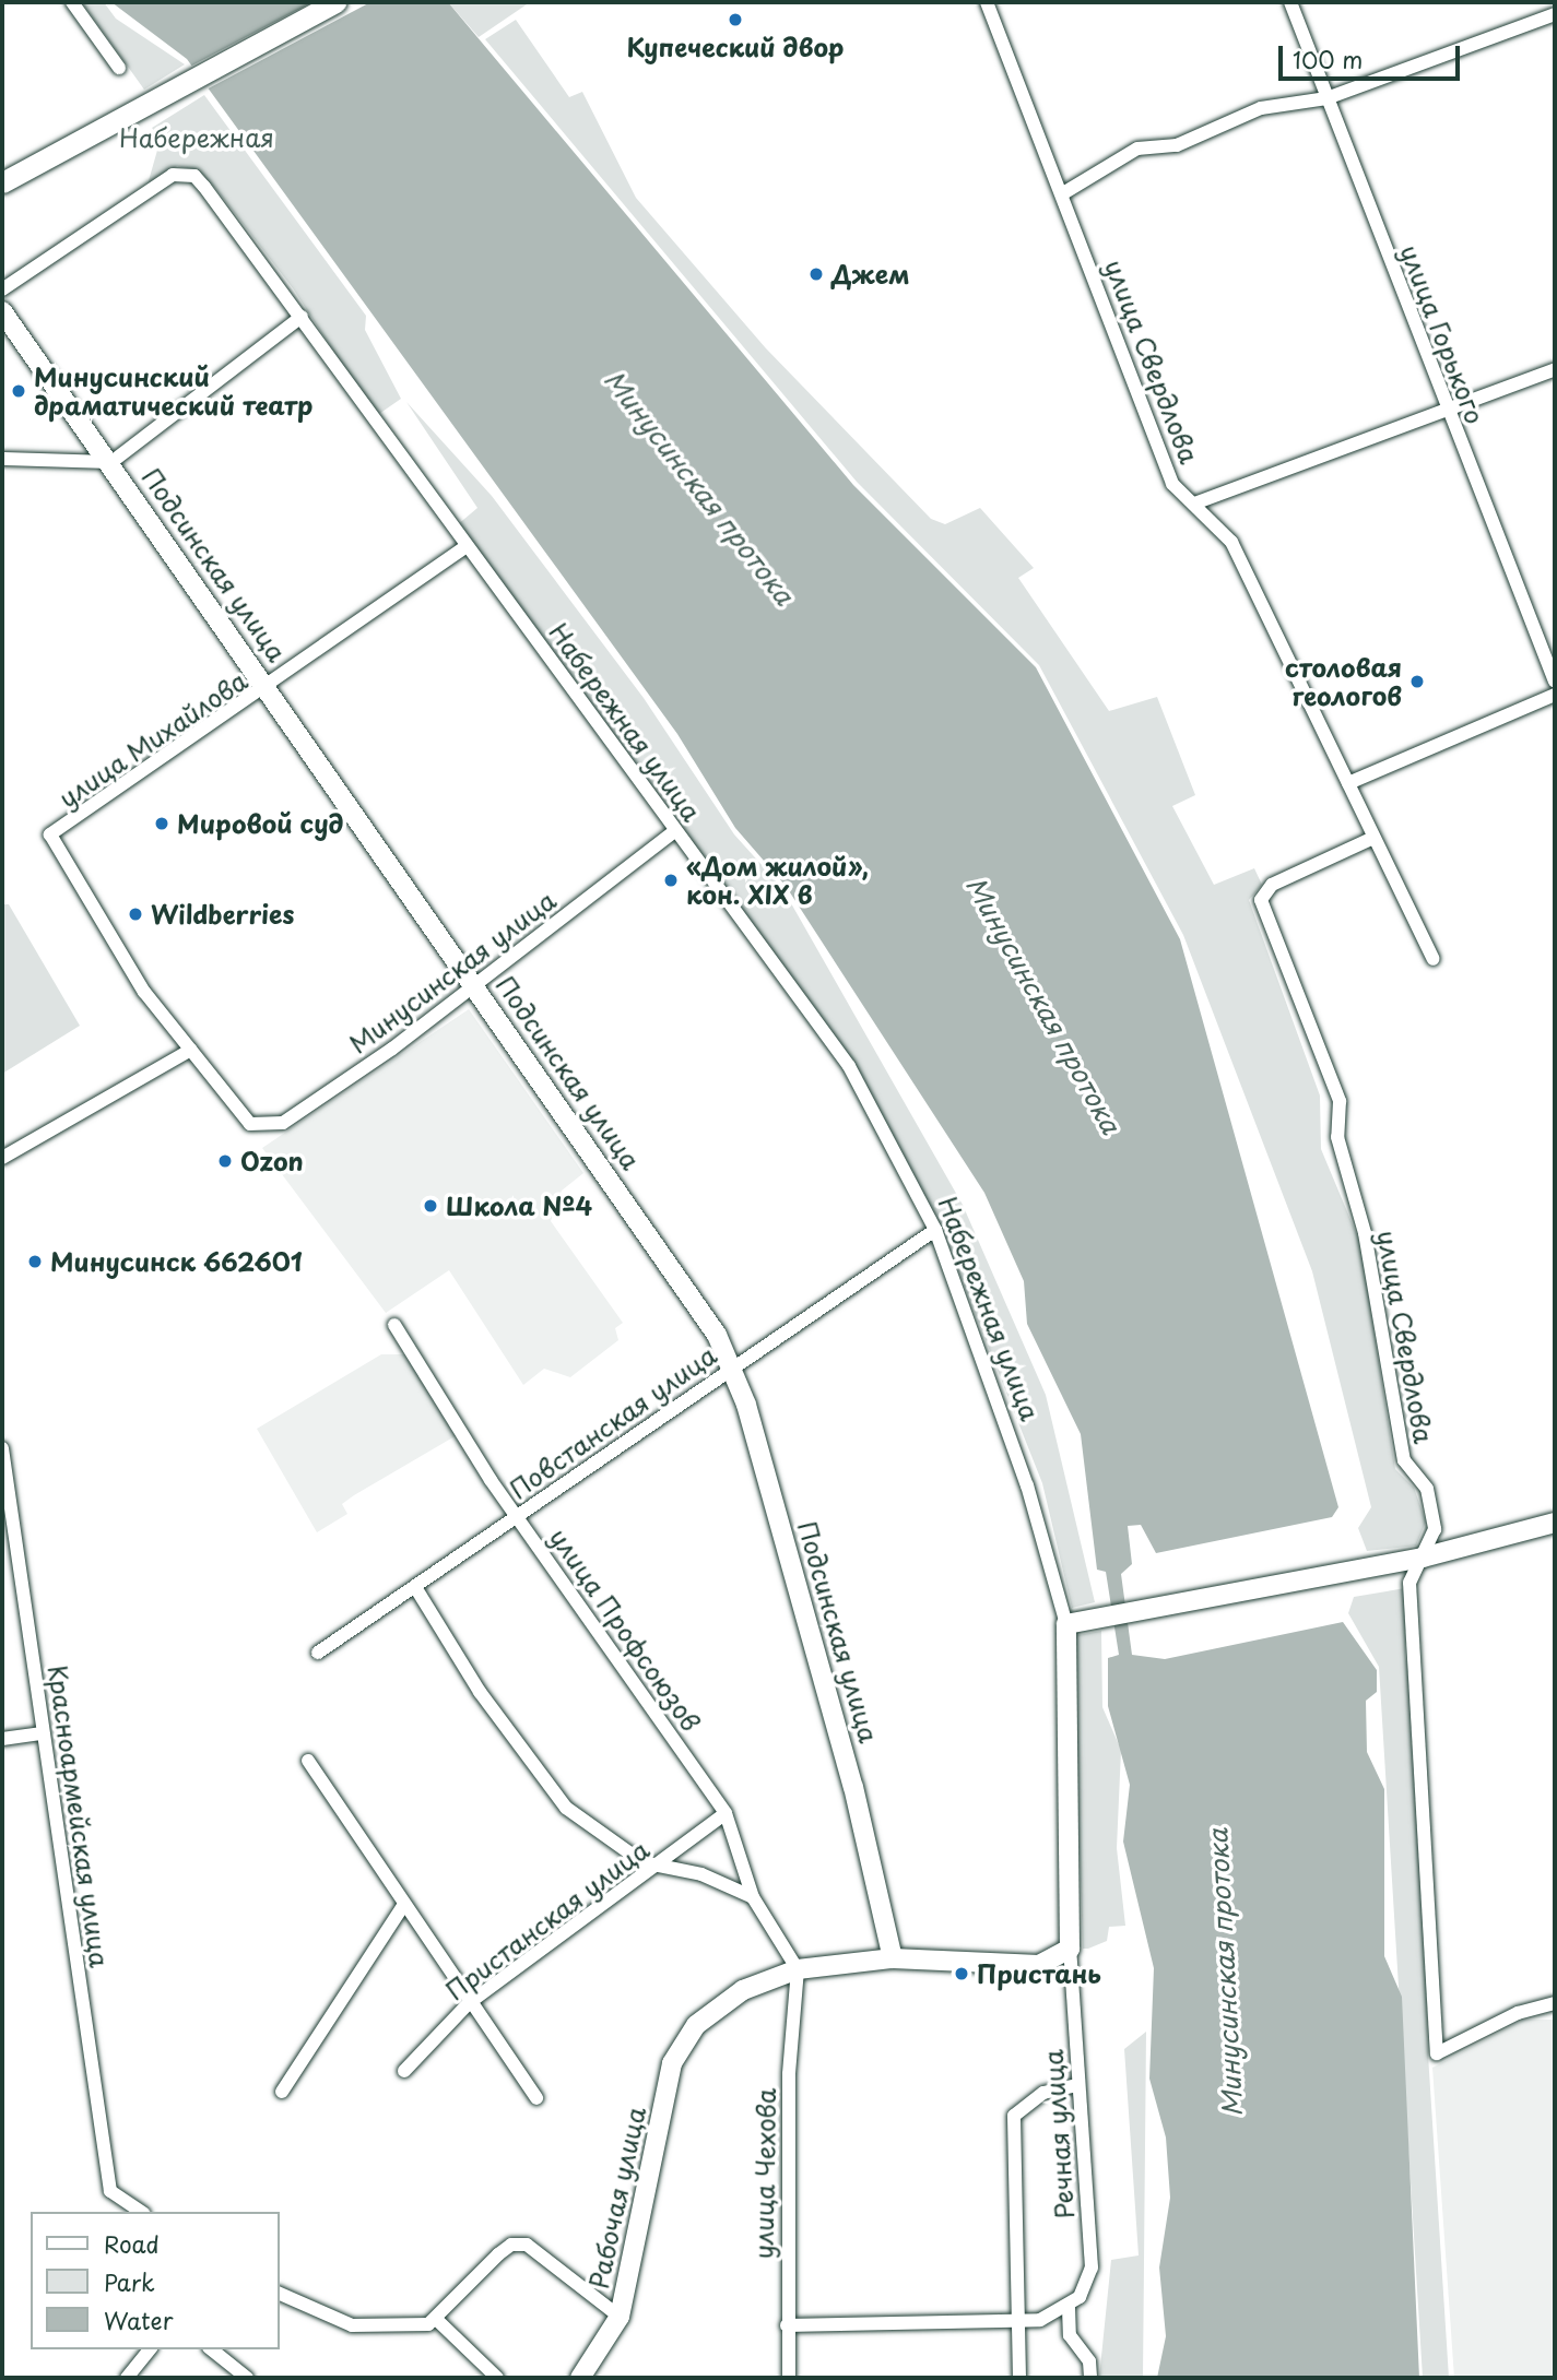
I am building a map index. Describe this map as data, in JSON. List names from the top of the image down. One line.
{"streets":{"street":["улица Горького","улица Свердлова","Подсинская улица","Набережная улица","улица Михайлова","Минусинская улица","Повстанская улица","улица Профсоюзов","Красноармейская улица","Пристанская улица","Речная улица","улица Чехова","Рабочая улица"]},"crossings":[["Подсинская улица","улица Михайлова"],["Подсинская улица","Минусинская улица"],["Подсинская улица","Повстанская улица"],["Набережная улица","улица Михайлова"],["Набережная улица","Минусинская улица"],["Набережная улица","Повстанская улица"],["Набережная улица","Речная улица"],["улица Михайлова","Минусинская улица"],["Повстанская улица","улица Профсоюзов"],["улица Профсоюзов","Пристанская улица"],["улица Профсоюзов","улица Чехова"],["улица Профсоюзов","Рабочая улица"],["улица Чехова","Рабочая улица"]],"water":["Минусинская протока"],"parks":["Набережная"],"places":["Купеческий двор","Джем","Минусинский драматический театр","столовая геологов","Мировой суд","«Дом жилой», кон. ХIХ в","Wildberries","Ozon","Школа №4","Минусинск 662601","Пристань"],"legend":["Road","Park","Water"],"scale_bar":"100 m"}
